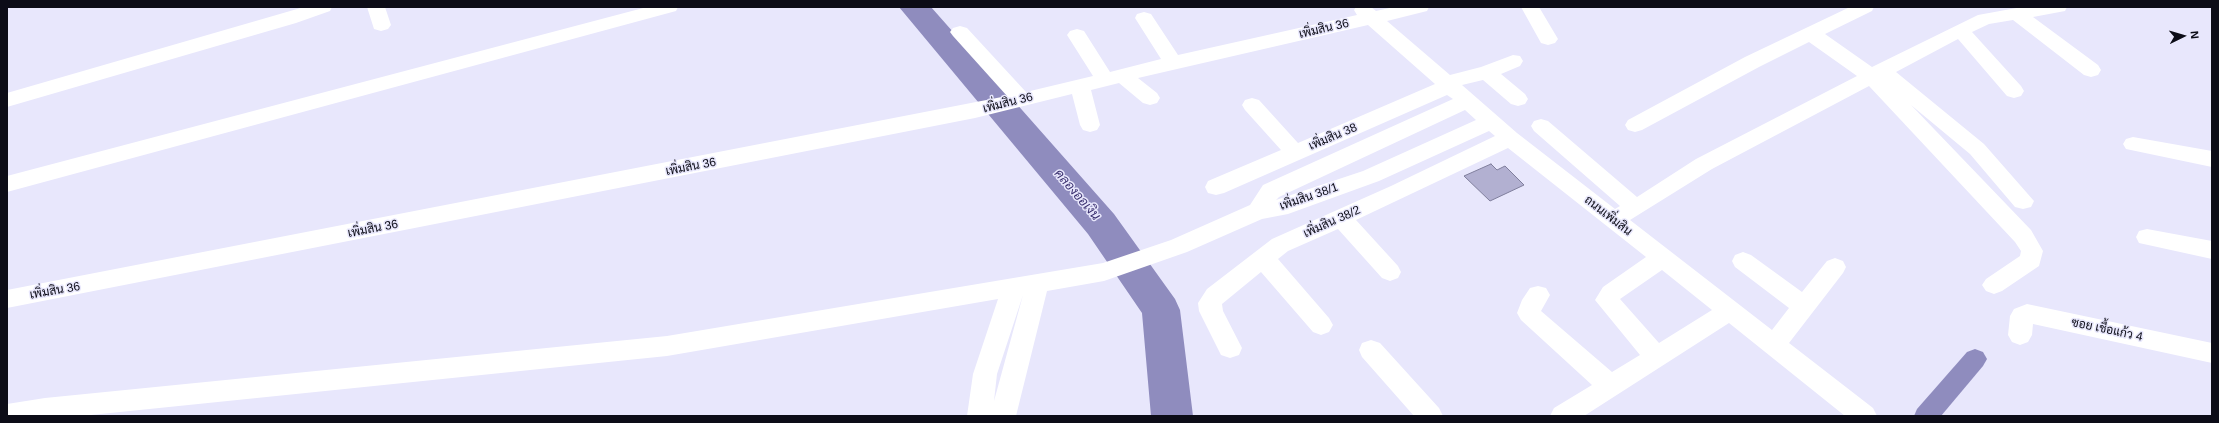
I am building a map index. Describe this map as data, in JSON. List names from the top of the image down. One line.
{"streets":{"street":["เพิ่มสิน 36","เพิ่มสิน 38","เพิ่มสิน 38/1","ถนนเพิ่มสิน","เพิ่มสิน 38/2","ซอย เชื้อแก้ว 4"]},"crossings":[["เพิ่มสิน 36","ถนนเพิ่มสิน"],["เพิ่มสิน 38","ถนนเพิ่มสิน"],["เพิ่มสิน 38/1","ถนนเพิ่มสิน"],["ถนนเพิ่มสิน","เพิ่มสิน 38/2"]],"water":["คลองออเงิน"],"north":"right"}
